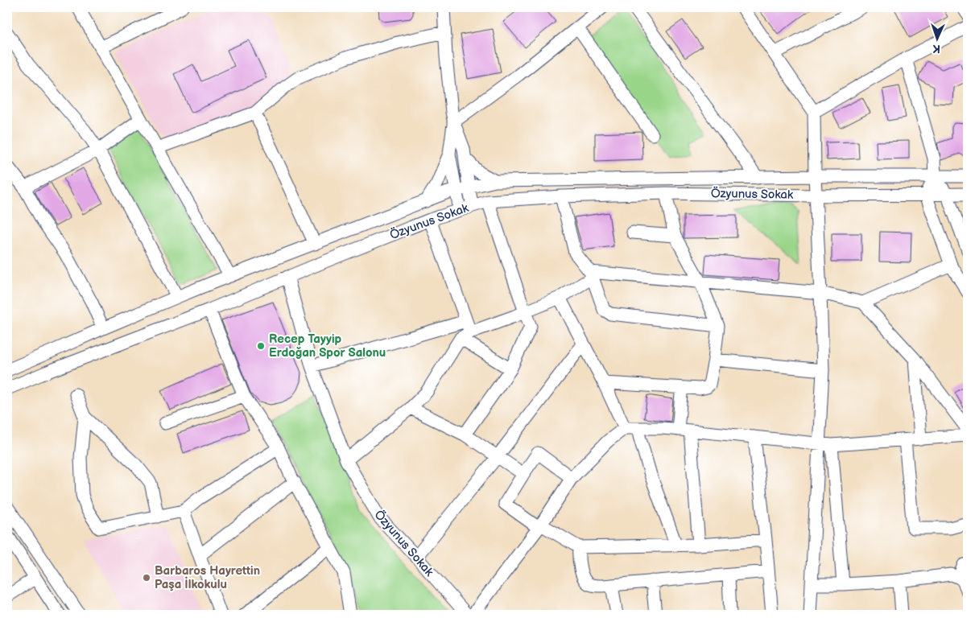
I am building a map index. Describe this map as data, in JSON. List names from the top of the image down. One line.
{"streets":{"street":["Özyunus Sokak"]},"places":["Recep Tayyip Erdoğan Spor Salonu","Barbaros Hayrettin Paşa İlkokulu"],"north":"bottom"}
